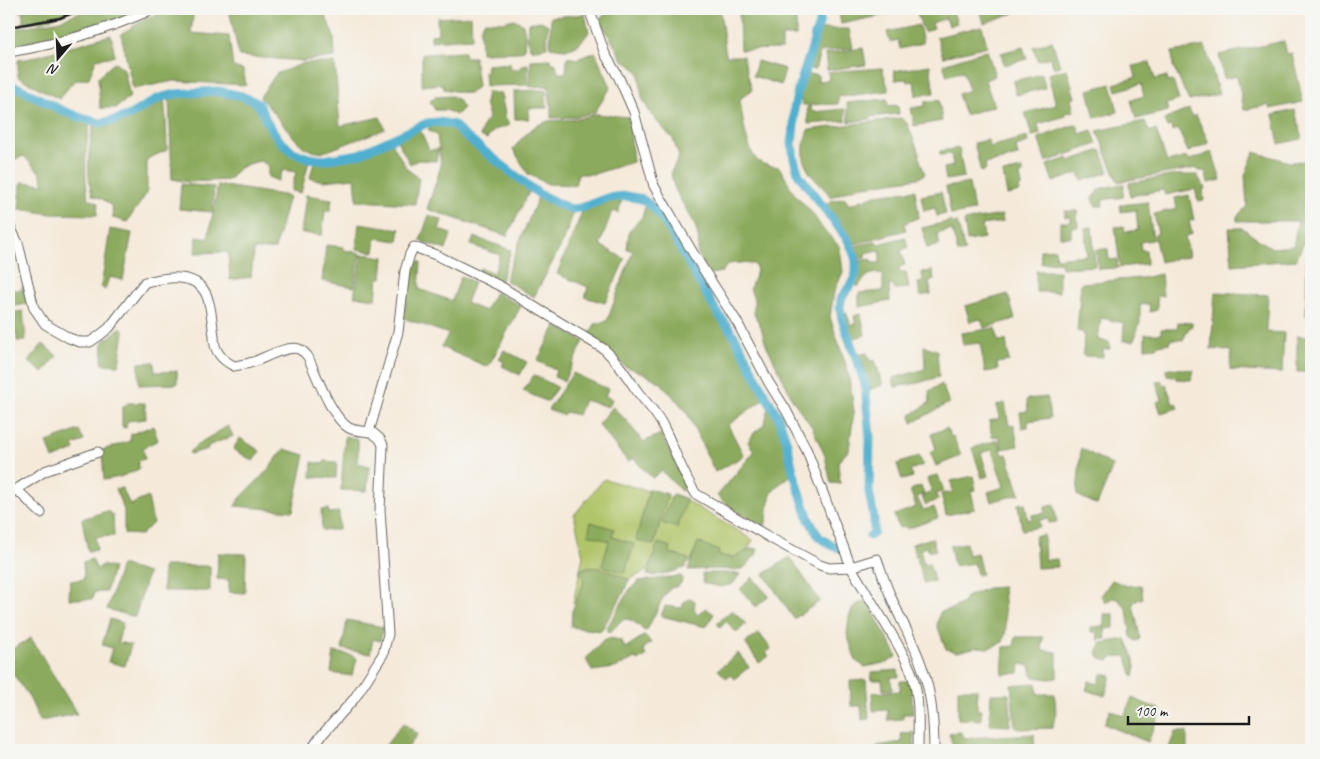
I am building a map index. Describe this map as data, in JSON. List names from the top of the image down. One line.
{"scale_bar":"100 m","north":"bottom"}
